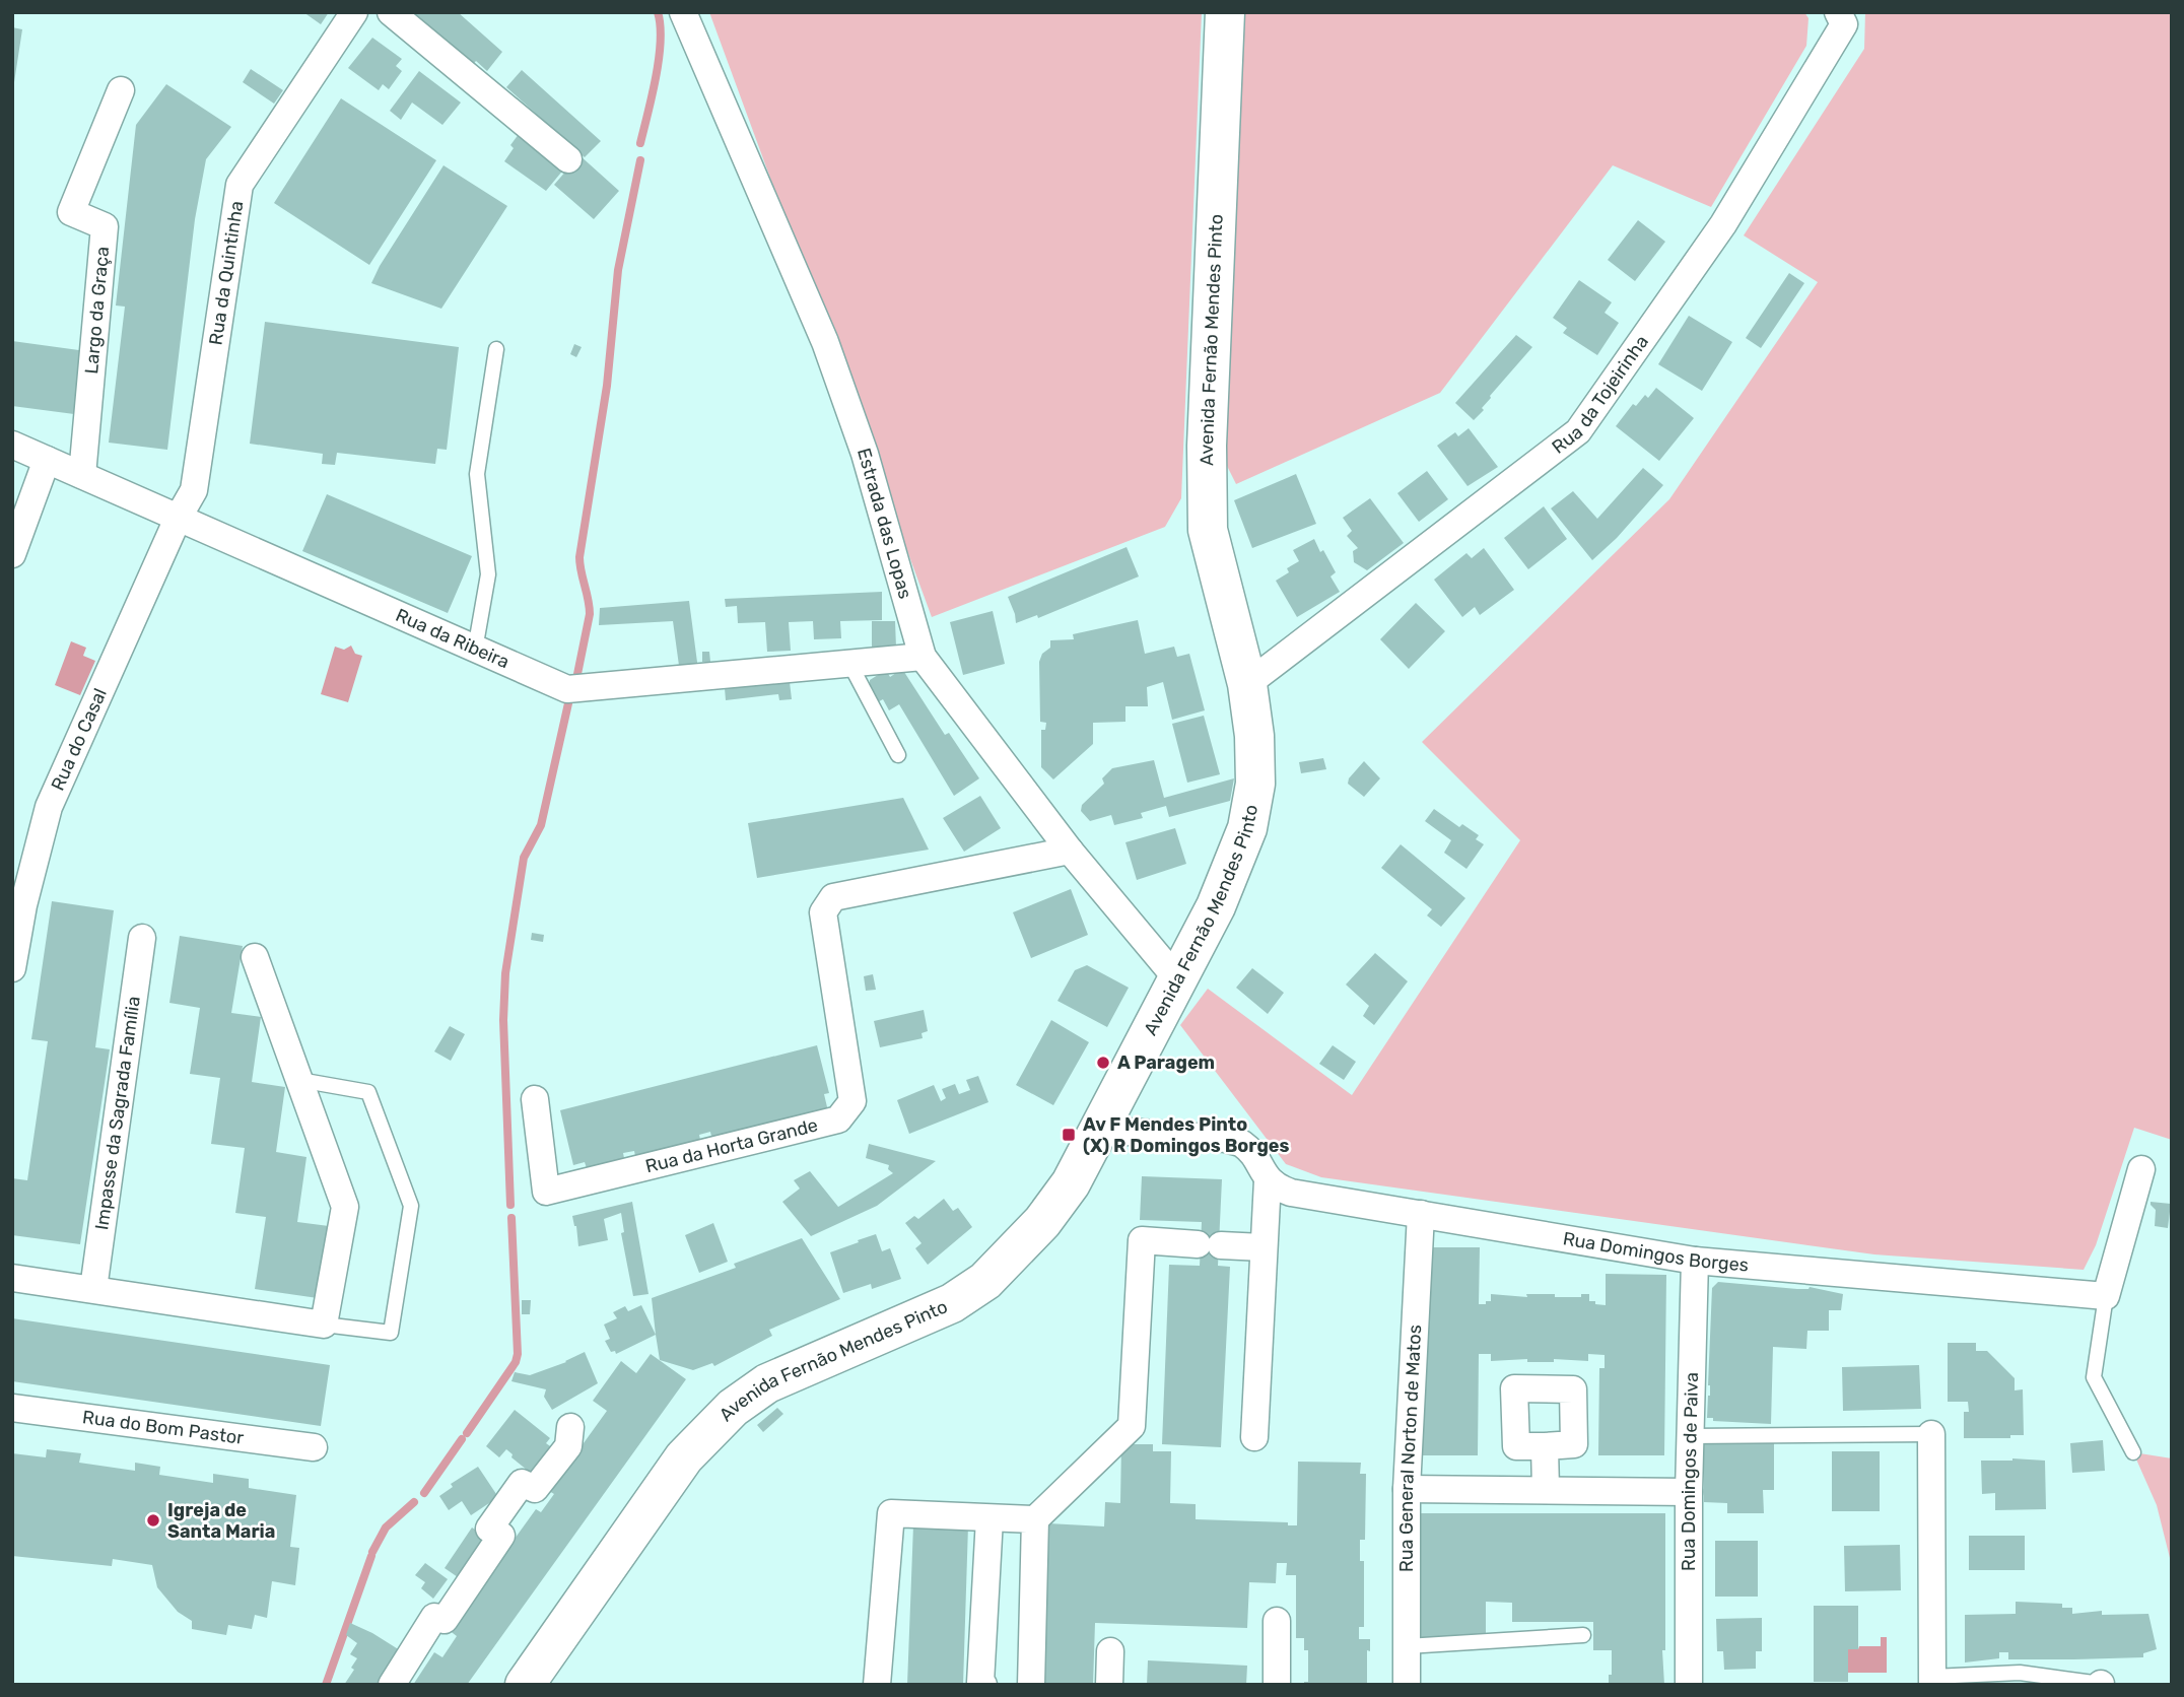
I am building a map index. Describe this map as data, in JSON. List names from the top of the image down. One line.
{"streets":{"main road":["Avenida Fernão Mendes Pinto"],"street":["Rua da Quintinha","Largo da Graça","Rua da Tojeirinha","Estrada das Lopas","Rua da Ribeira","Rua do Casal","Impasse da Sagrada Família","Rua da Horta Grande","Rua Domingos Borges","Rua do Bom Pastor","Rua General Norton de Matos","Rua Domingos de Paiva"]},"crossings":[["Rua da Quintinha","Rua da Ribeira"],["Rua da Quintinha","Rua do Casal"],["Largo da Graça","Rua da Ribeira"],["Avenida Fernão Mendes Pinto","Rua da Tojeirinha"],["Avenida Fernão Mendes Pinto","Estrada das Lopas"],["Estrada das Lopas","Rua da Ribeira"],["Estrada das Lopas","Rua da Horta Grande"],["Rua da Ribeira","Rua do Casal"],["Rua Domingos Borges","Rua General Norton de Matos"],["Rua Domingos Borges","Rua Domingos de Paiva"]],"places":{"other":["A Paragem","Igreja de Santa Maria"],"transit":["Av F Mendes Pinto (X) R Domingos Borges"]}}
